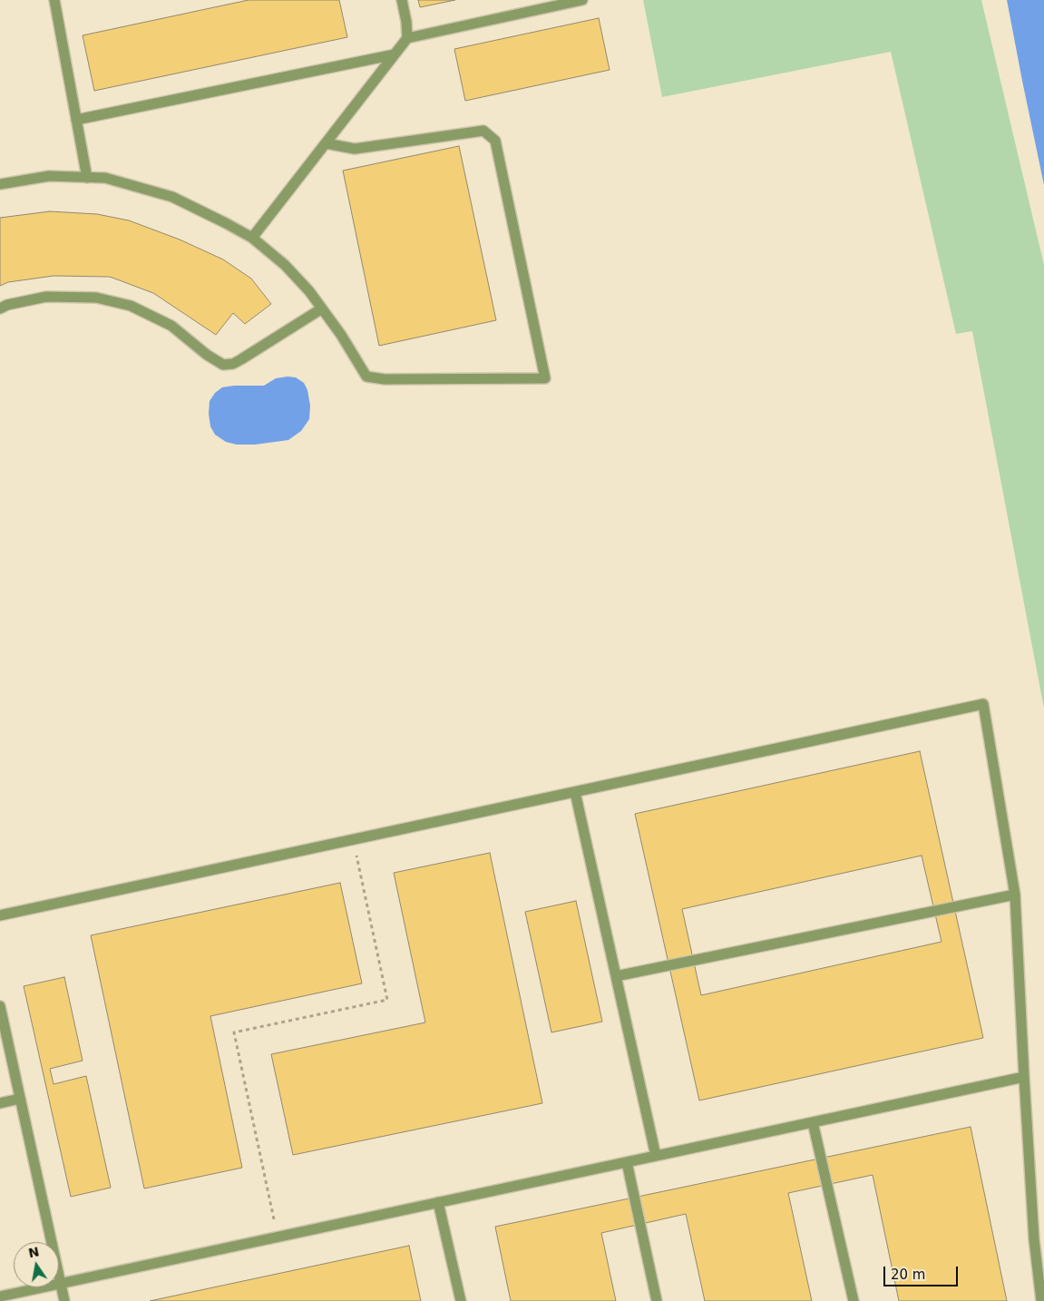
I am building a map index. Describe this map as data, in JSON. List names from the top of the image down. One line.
{"scale_bar":"20 m","north":"top"}
